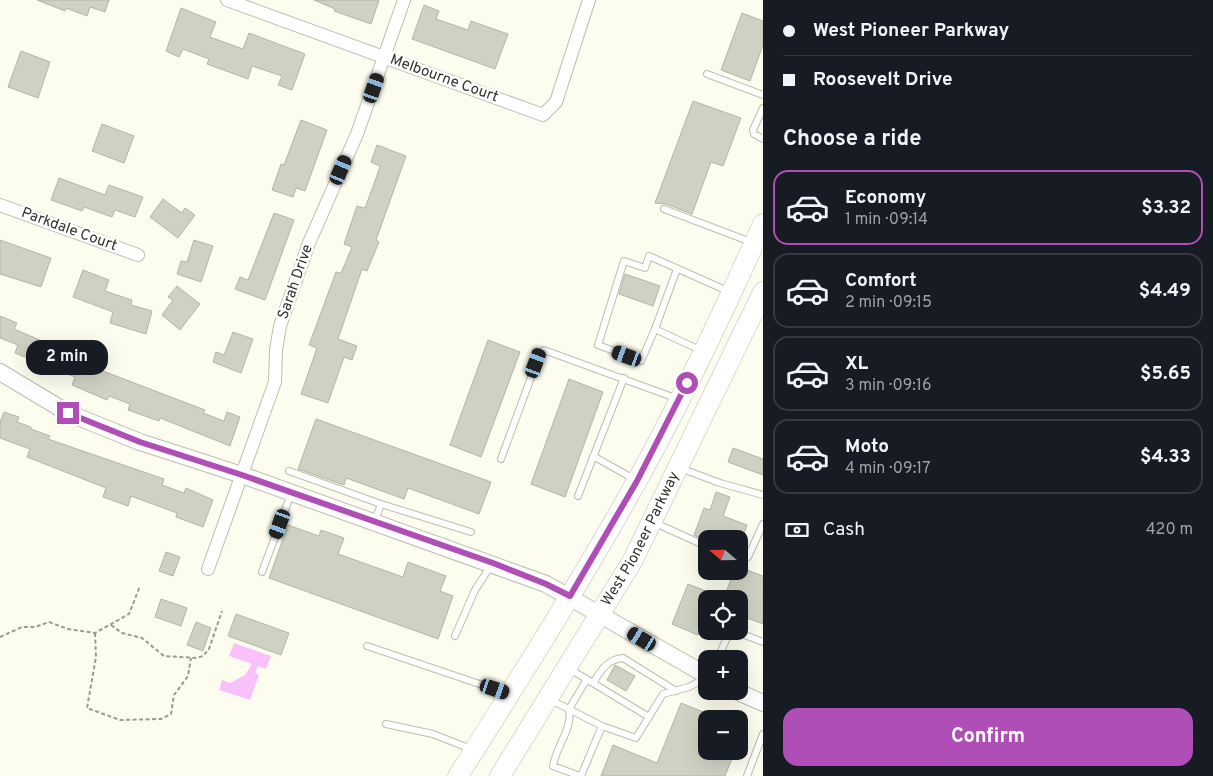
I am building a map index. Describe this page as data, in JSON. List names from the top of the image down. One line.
{"streets":{"main road":["West Pioneer Parkway"],"street":["Melbourne Court","Parkdale Court","Sarah Drive"]},"crossings":[["Melbourne Court","Sarah Drive"]],"north":"left","page":{"banner":["West Pioneer Parkway","Roosevelt Drive"],"heading":"Choose a ride","list":[{"name":"Economy","note":"1 min · 09:14","value":"$3.32"},{"name":"Comfort","note":"2 min · 09:15","value":"$4.49"},{"name":"XL","note":"3 min · 09:16","value":"$5.65"},{"name":"Moto","note":"4 min · 09:17","value":"$4.33"}],"bubble":"2 min","pay":["Cash","420 m"],"map_buttons":["+","−"],"buttons":"Confirm"}}
